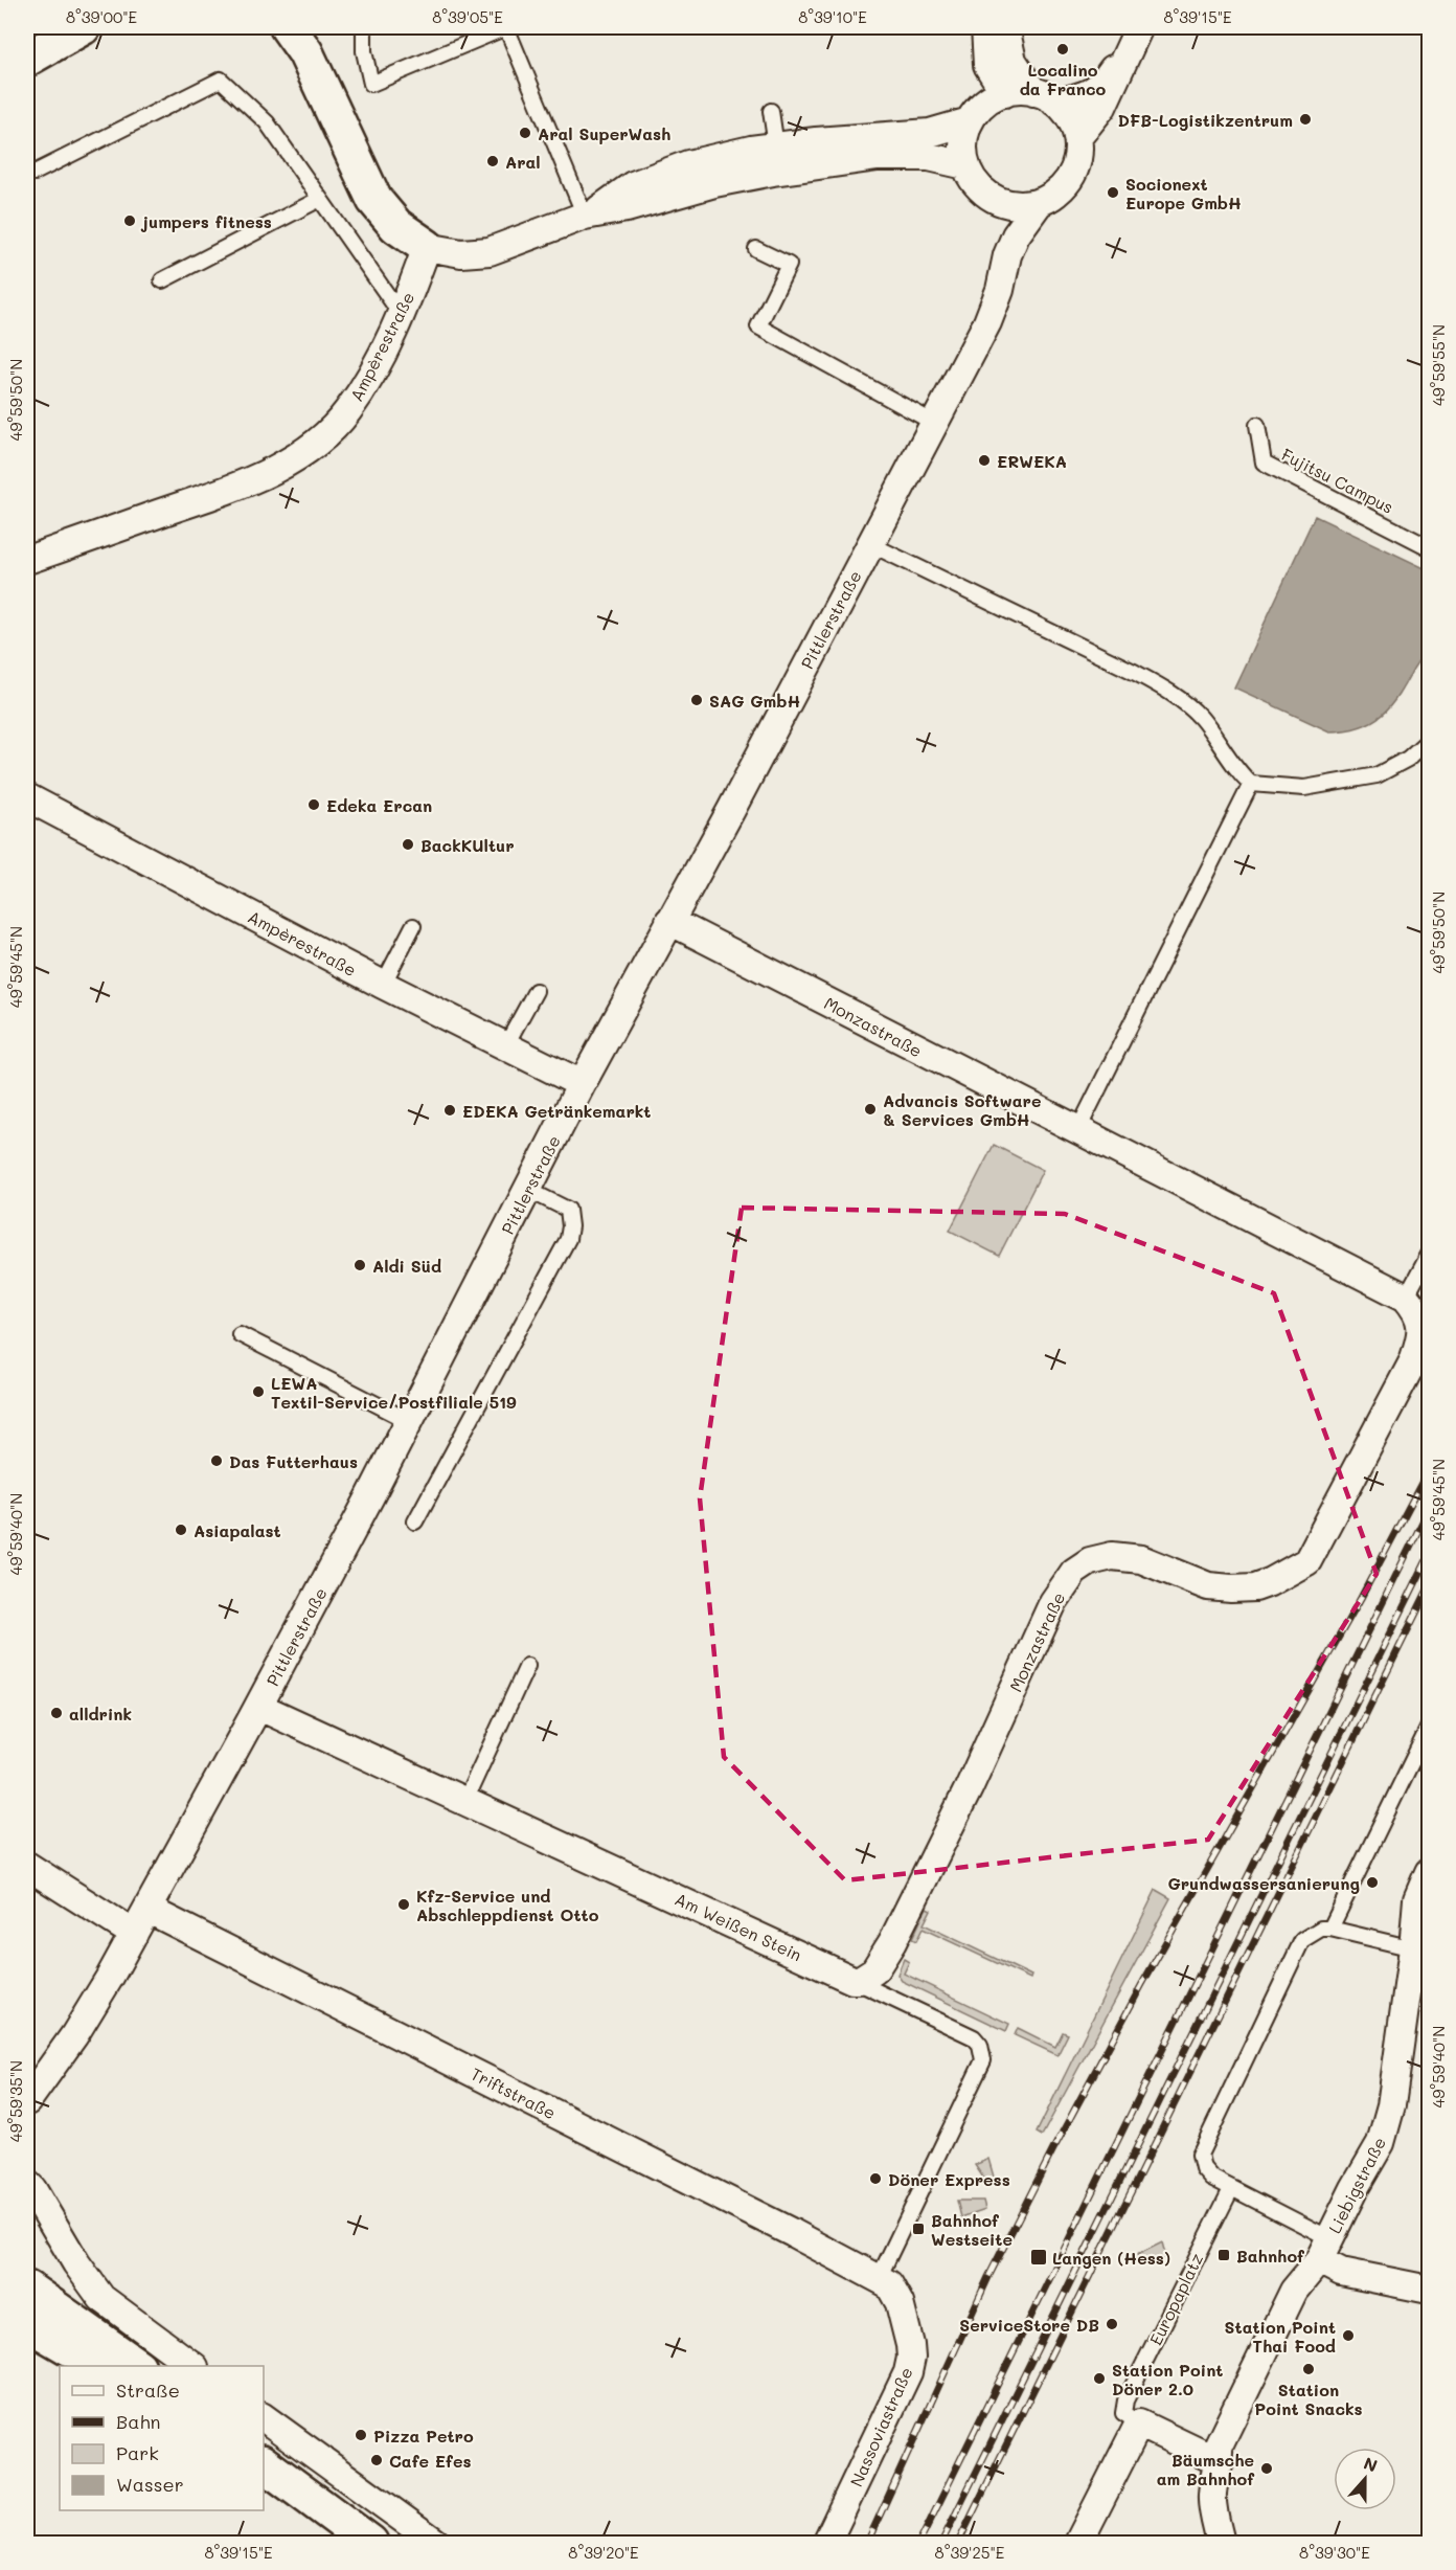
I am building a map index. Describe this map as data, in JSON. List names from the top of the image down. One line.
{"streets":{"street":["Ampèrestraße","Pittlerstraße","Monzastraße","Am Weißen Stein","Triftstraße","Liebigstraße","Nassoviastraße"],"lane":["Fujitsu Campus","Europaplatz"]},"crossings":[["Ampèrestraße","Pittlerstraße"],["Pittlerstraße","Monzastraße"],["Pittlerstraße","Am Weißen Stein"],["Pittlerstraße","Triftstraße"],["Monzastraße","Am Weißen Stein"],["Am Weißen Stein","Triftstraße"],["Am Weißen Stein","Nassoviastraße"],["Triftstraße","Nassoviastraße"]],"places":{"other":["Localino da Franco","DFB-Logistikzentrum","Aral SuperWash","Aral","Socionext Europe GmbH","jumpers fitness","ERWEKA","SAG GmbH","Edeka Ercan","BackKUltur","Advancis Software & Services GmbH","EDEKA Getränkemarkt","Aldi Süd","LEWA Textil-Service/Postfiliale 519","Das Futterhaus","Asiapalast","alldrink","Grundwassersanierung","Kfz-Service und Abschleppdienst Otto","Döner Express","ServiceStore DB","Station Point Thai Food","Station Point Snacks","Station Point Döner 2.0","Pizza Petro","Cafe Efes","Bäumsche am Bahnhof"],"transit":["Bahnhof Westseite","Bahnhof","Langen (Hess)"]},"legend":["Straße","Bahn","Park","Wasser"],"north":"top","coordinates":["8°39'00\"E","8°39'05\"E","8°39'10\"E","8°39'15\"E","49°59'55\"N","49°59'50\"N","49°59'45\"N","49°59'40\"N","49°59'35\"N","8°39'20\"E","8°39'25\"E","8°39'30\"E"]}
